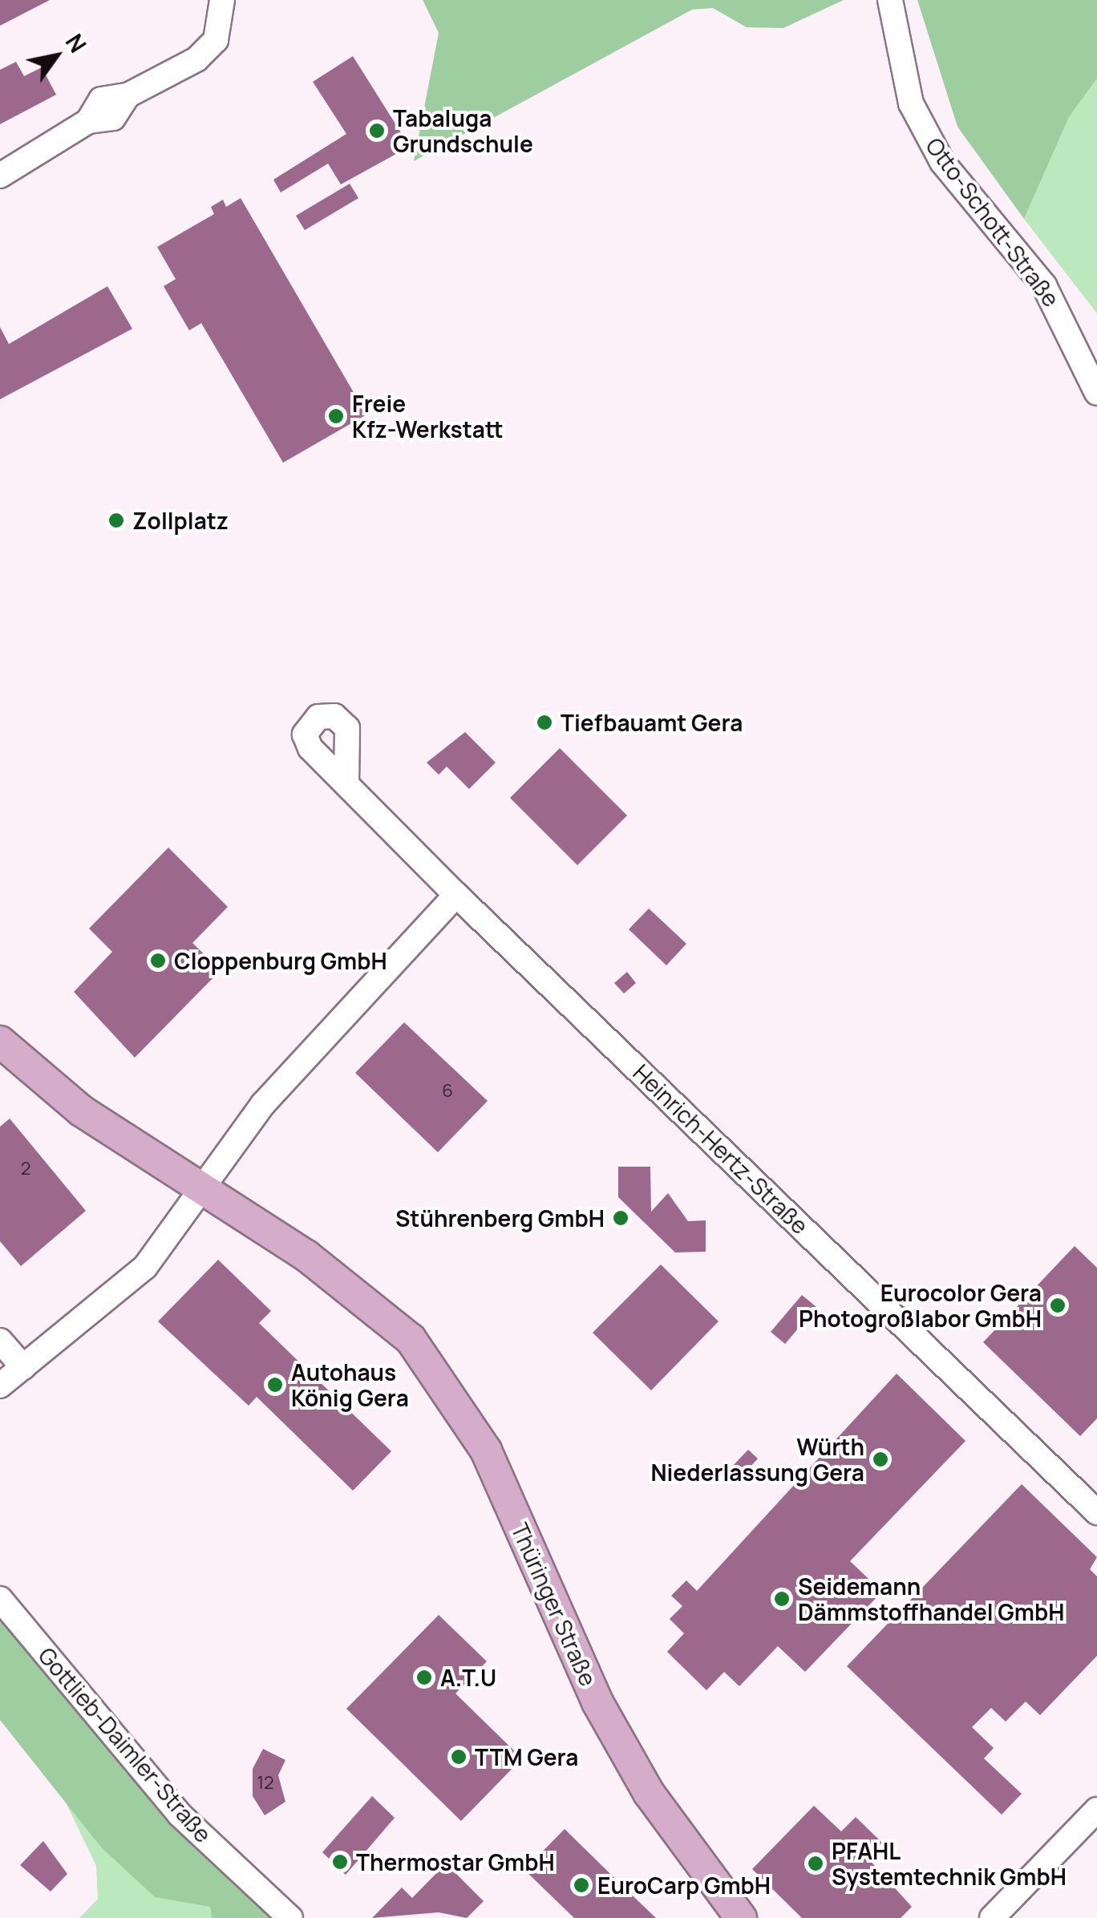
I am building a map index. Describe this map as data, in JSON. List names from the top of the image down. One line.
{"streets":{"main road":["Thüringer Straße"],"street":["Otto-Schott-Straße","Heinrich-Hertz-Straße","Gottlieb-Daimler-Straße"]},"places":["Tabaluga Grundschule","Freie Kfz-Werkstatt","Zollplatz","Tiefbauamt Gera","Cloppenburg GmbH","Stührenberg GmbH","Eurocolor Gera Photogroßlabor GmbH","Autohaus König Gera","Würth Niederlassung Gera","Seidemann Dämmstoffhandel GmbH","A.T.U","TTM Gera","Thermostar GmbH","PFAHL Systemtechnik GmbH","EuroCarp GmbH"],"house_numbers":["6","2","12"],"north":"top right"}
